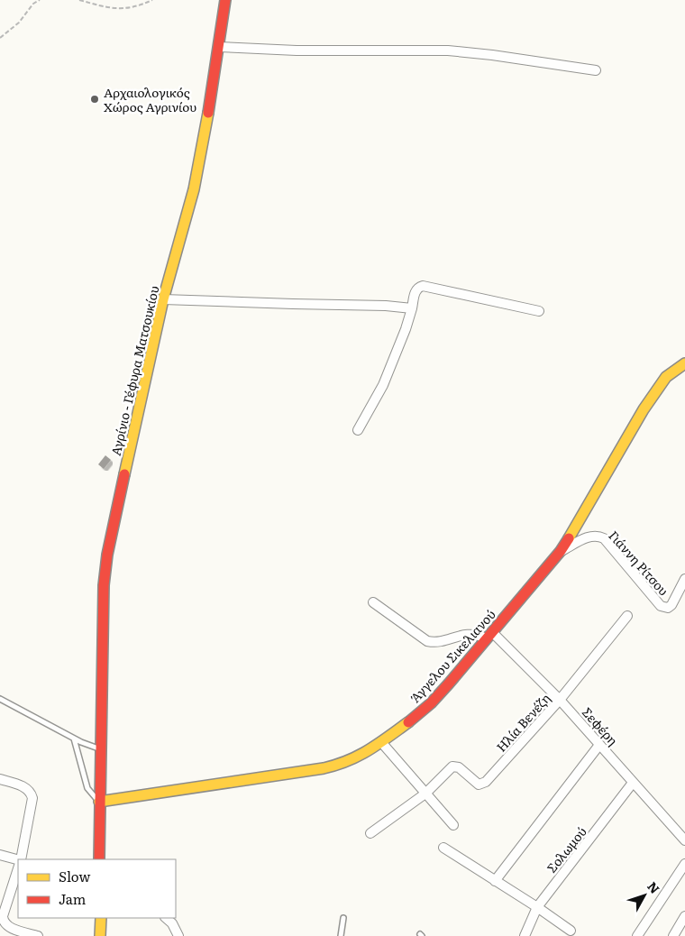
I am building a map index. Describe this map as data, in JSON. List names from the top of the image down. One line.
{"streets":{"main road":["Αγρίνιο - Γέφυρα Ματσουκίου","Άγγελου Σικελιανού"],"street":["Γιάννη Ρίτσου","Ηλία Βενέζη","Σεφέρη","Σολωμού"]},"crossings":[["Αγρίνιο - Γέφυρα Ματσουκίου","Άγγελου Σικελιανού"],["Γιάννη Ρίτσου","Άγγελου Σικελιανού"],["Άγγελου Σικελιανού","Σεφέρη"],["Ηλία Βενέζη","Σεφέρη"],["Σεφέρη","Σολωμού"]],"places":["Αρχαιολογικός Χώρος Αγρινίου"],"legend":["Slow","Jam"],"north":"top right"}
